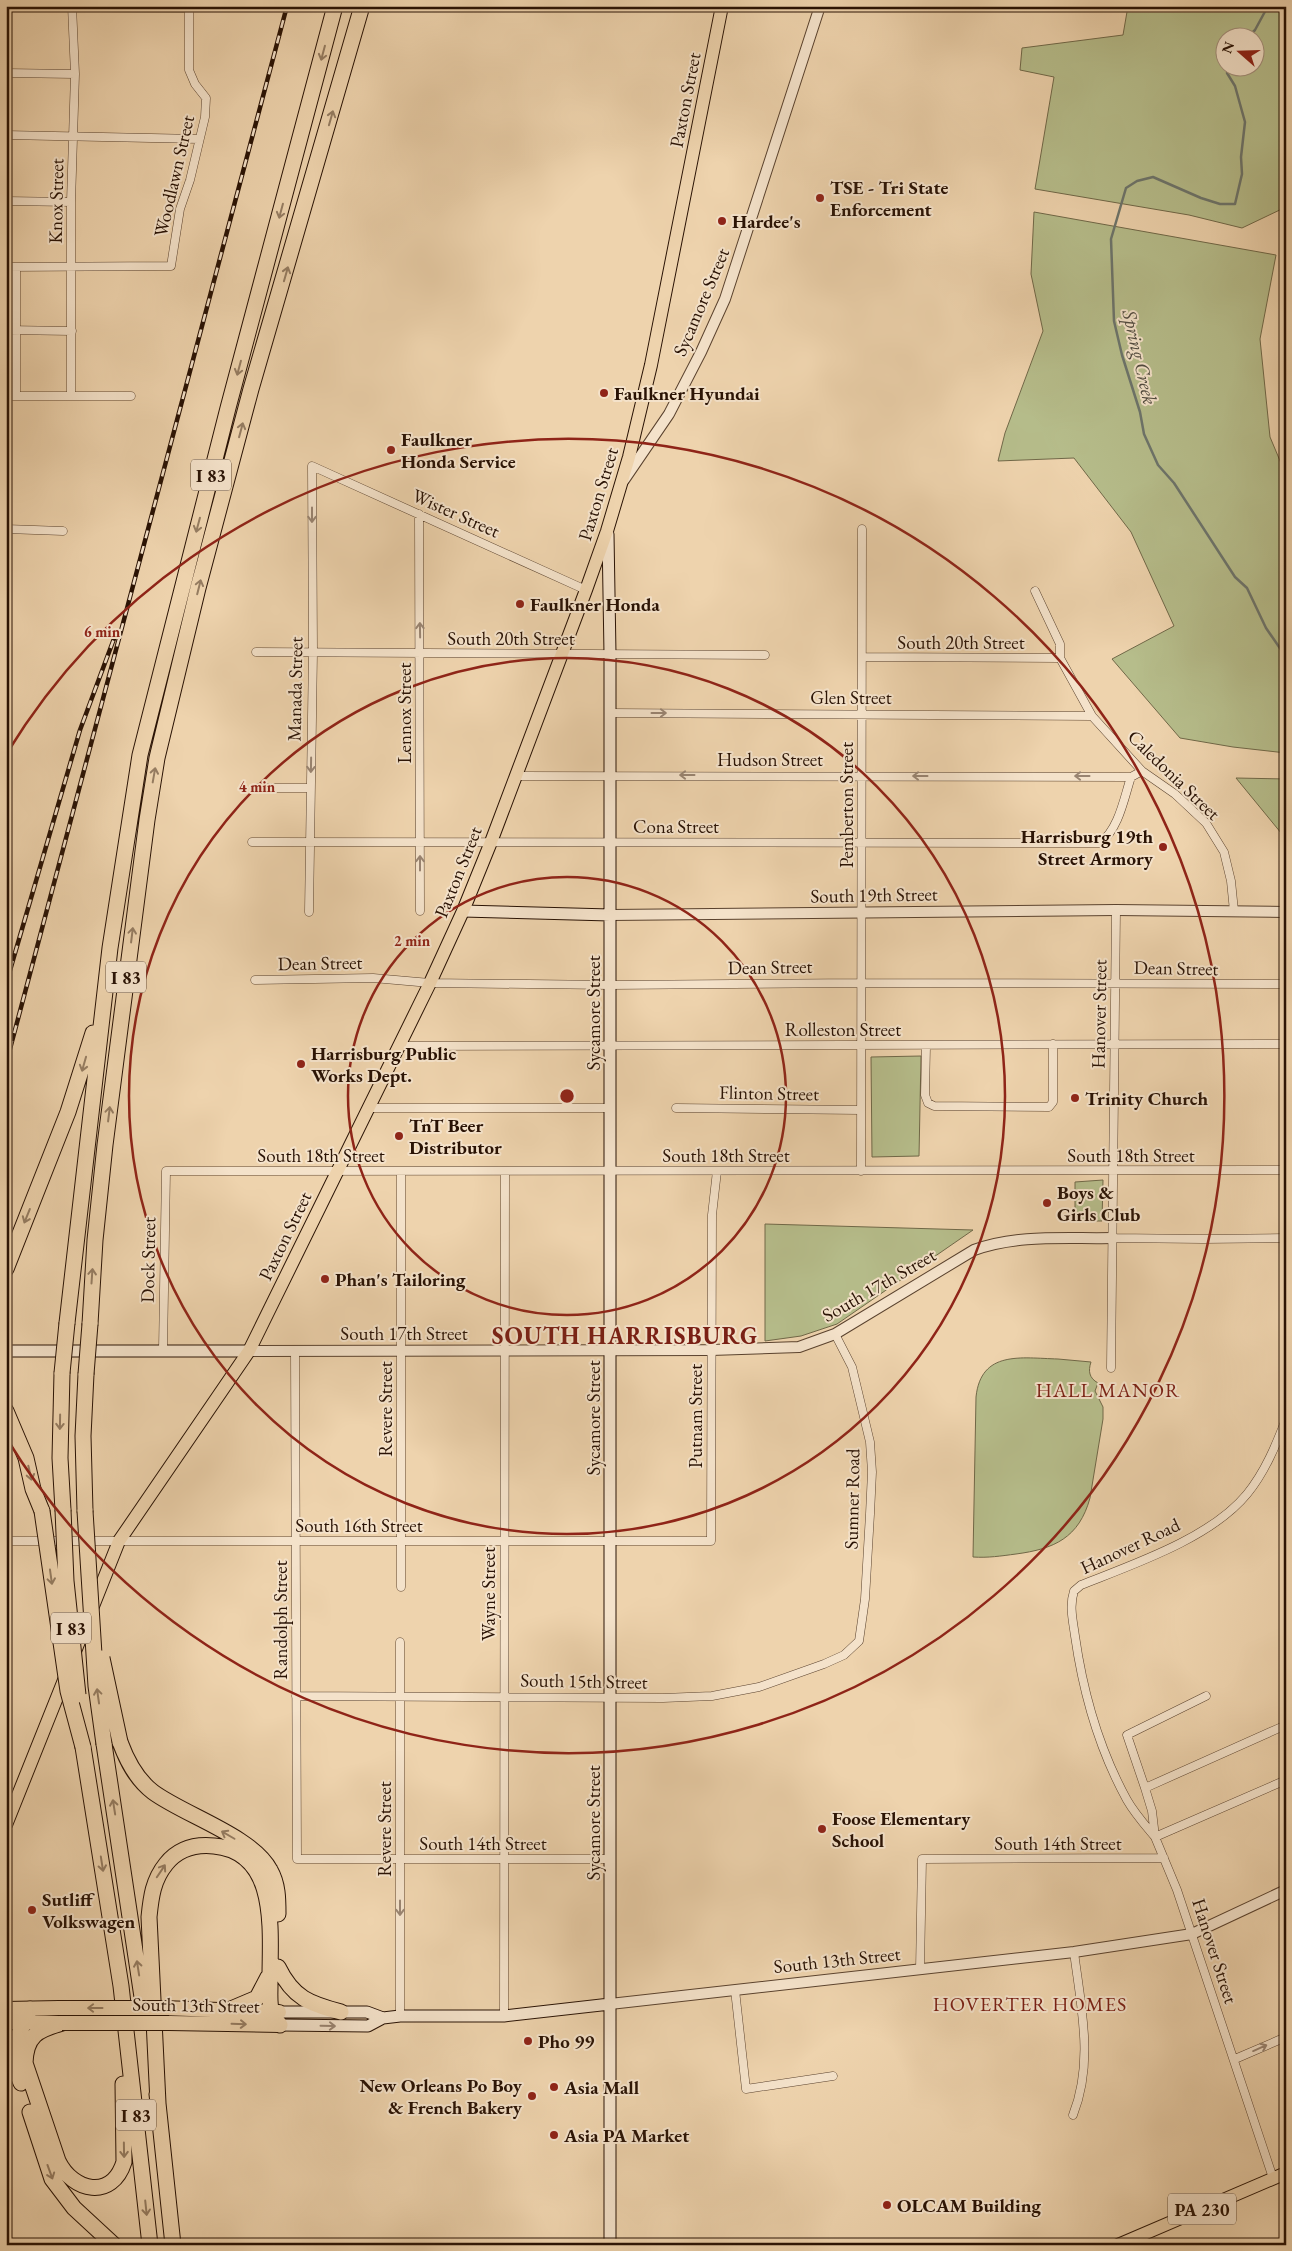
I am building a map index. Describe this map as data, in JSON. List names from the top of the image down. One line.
{"streets":{"highway":["I 83","South 13th Street"],"main road":["Paxton Street","Sycamore Street","South 19th Street","South 17th Street","PA 230"],"street":["Woodlawn Street","Knox Street","Wister Street","South 20th Street","Manada Street","Glen Street","Lennox Street","Hudson Street","Caledonia Street","Pemberton Street","Cona Street","Dean Street","Hanover Street","Rolleston Street","Flinton Street","South 18th Street","Dock Street","Revere Street","Putnam Street","Sumner Road","South 16th Street","Hanover Road","Wayne Street","Randolph Street","South 15th Street","South 14th Street"]},"crossings":[["Paxton Street","Sycamore Street"],["Paxton Street","Wister Street"],["Paxton Street","South 20th Street"],["Paxton Street","Hudson Street"],["Paxton Street","Cona Street"],["Paxton Street","South 19th Street"],["Paxton Street","Dean Street"],["Paxton Street","Rolleston Street"],["Paxton Street","South 18th Street"],["Paxton Street","South 17th Street"],["Paxton Street","South 16th Street"],["Woodlawn Street","Knox Street"],["Sycamore Street","South 20th Street"],["Sycamore Street","Glen Street"],["Sycamore Street","Hudson Street"],["Sycamore Street","Cona Street"],["Sycamore Street","South 19th Street"],["Sycamore Street","Dean Street"],["Sycamore Street","Rolleston Street"],["Sycamore Street","South 18th Street"],["Sycamore Street","South 17th Street"],["Sycamore Street","South 16th Street"],["Sycamore Street","South 15th Street"],["Sycamore Street","South 14th Street"],["Sycamore Street","South 13th Street"],["Wister Street","Manada Street"],["Wister Street","Lennox Street"],["South 20th Street","Manada Street"],["South 20th Street","Lennox Street"],["South 20th Street","Caledonia Street"],["South 20th Street","Pemberton Street"],["Manada Street","Cona Street"],["Glen Street","Caledonia Street"],["Glen Street","Pemberton Street"],["Lennox Street","Cona Street"],["Hudson Street","Caledonia Street"],["Hudson Street","Pemberton Street"],["Hudson Street","Cona Street"],["Caledonia Street","South 19th Street"],["Pemberton Street","Cona Street"],["Pemberton Street","South 19th Street"],["Pemberton Street","Dean Street"],["Pemberton Street","Rolleston Street"],["Pemberton Street","Flinton Street"],["Pemberton Street","South 18th Street"],["South 19th Street","Hanover Street"],["Dean Street","Hanover Street"],["Hanover Street","Rolleston Street"],["Hanover Street","South 18th Street"],["Hanover Street","South 17th Street"],["Hanover Street","Hanover Road"],["Hanover Street","South 14th Street"],["Hanover Street","South 13th Street"],["Hanover Street","PA 230"],["South 18th Street","Dock Street"],["South 18th Street","Revere Street"],["South 18th Street","Putnam Street"],["South 18th Street","Wayne Street"],["Dock Street","South 17th Street"],["South 17th Street","Revere Street"],["South 17th Street","Putnam Street"],["South 17th Street","Sumner Road"],["South 17th Street","Wayne Street"],["South 17th Street","Randolph Street"],["Revere Street","South 16th Street"],["Revere Street","South 15th Street"],["Revere Street","South 14th Street"],["Revere Street","South 13th Street"],["Putnam Street","South 16th Street"],["Sumner Road","South 15th Street"],["South 16th Street","Wayne Street"],["South 16th Street","Randolph Street"],["Wayne Street","South 15th Street"],["Wayne Street","South 14th Street"],["Wayne Street","South 13th Street"],["Randolph Street","South 15th Street"],["Randolph Street","South 14th Street"],["South 14th Street","South 13th Street"]],"one_way":["Manada Street","Glen Street","Lennox Street","Hudson Street"],"districts":["SOUTH HARRISBURG","HALL MANOR","HOVERTER HOMES"],"water":["Spring Creek"],"places":["TSE - Tri State Enforcement","Hardee's","Faulkner Hyundai","Faulkner Honda Service","Faulkner Honda","Harrisburg 19th Street Armory","Harrisburg Public Works Dept.","Trinity Church","TnT Beer Distributor","Boys & Girls Club","Phan's Tailoring","Foose Elementary School","Sutliff Volkswagen","Pho 99","Asia Mall","New Orleans Po Boy & French Bakery","Asia PA Market","OLCAM Building"],"north":"left","rings":["6 min","4 min","2 min"]}
